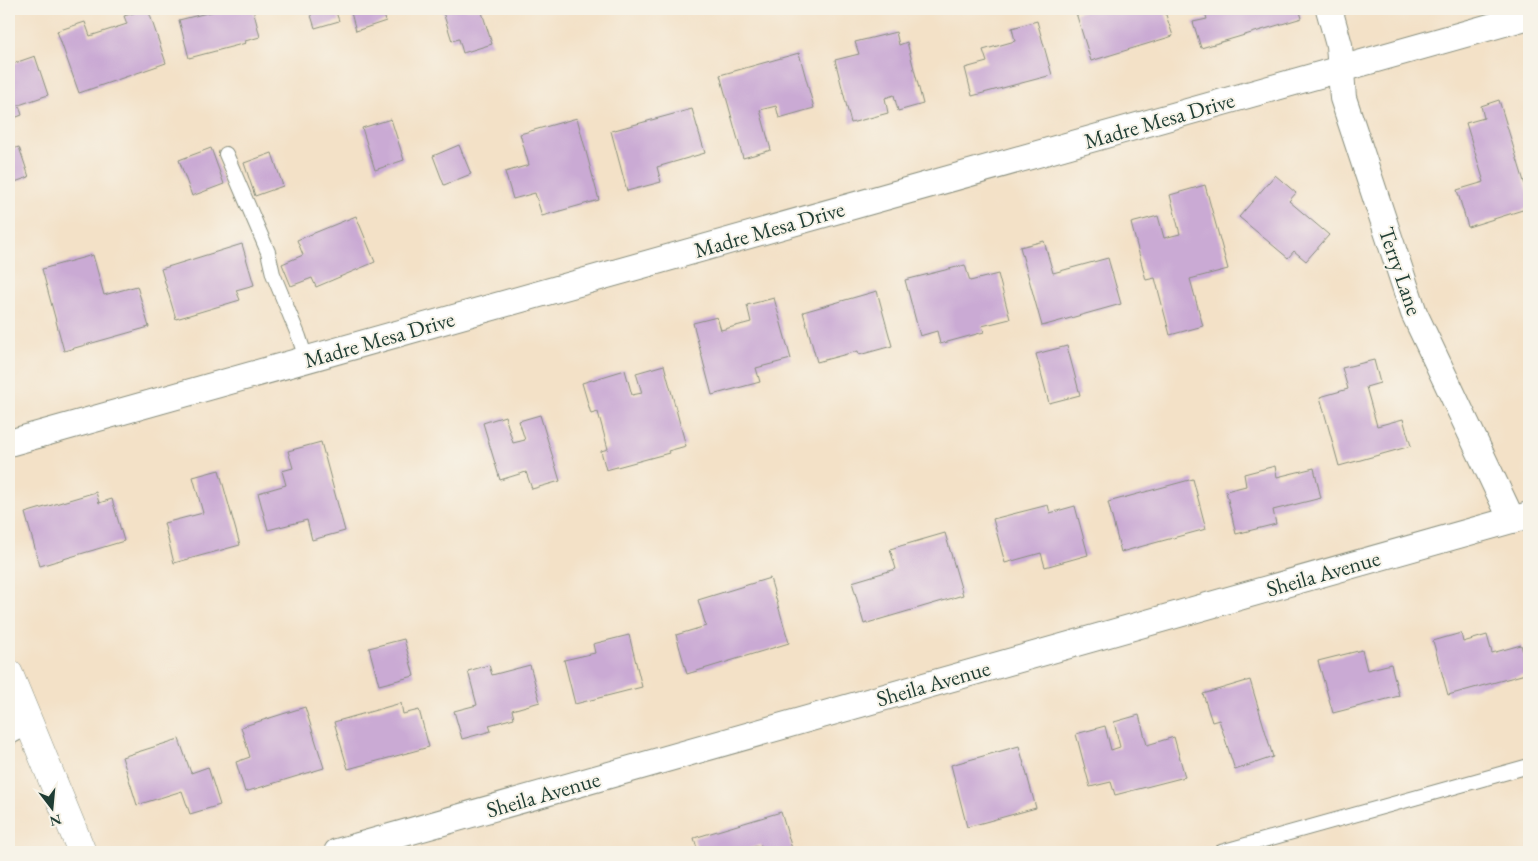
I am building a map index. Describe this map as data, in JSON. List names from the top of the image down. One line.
{"streets":{"street":["Madre Mesa Drive","Terry Lane","Sheila Avenue"]},"crossings":[["Madre Mesa Drive","Terry Lane"],["Terry Lane","Sheila Avenue"]],"north":"bottom"}
